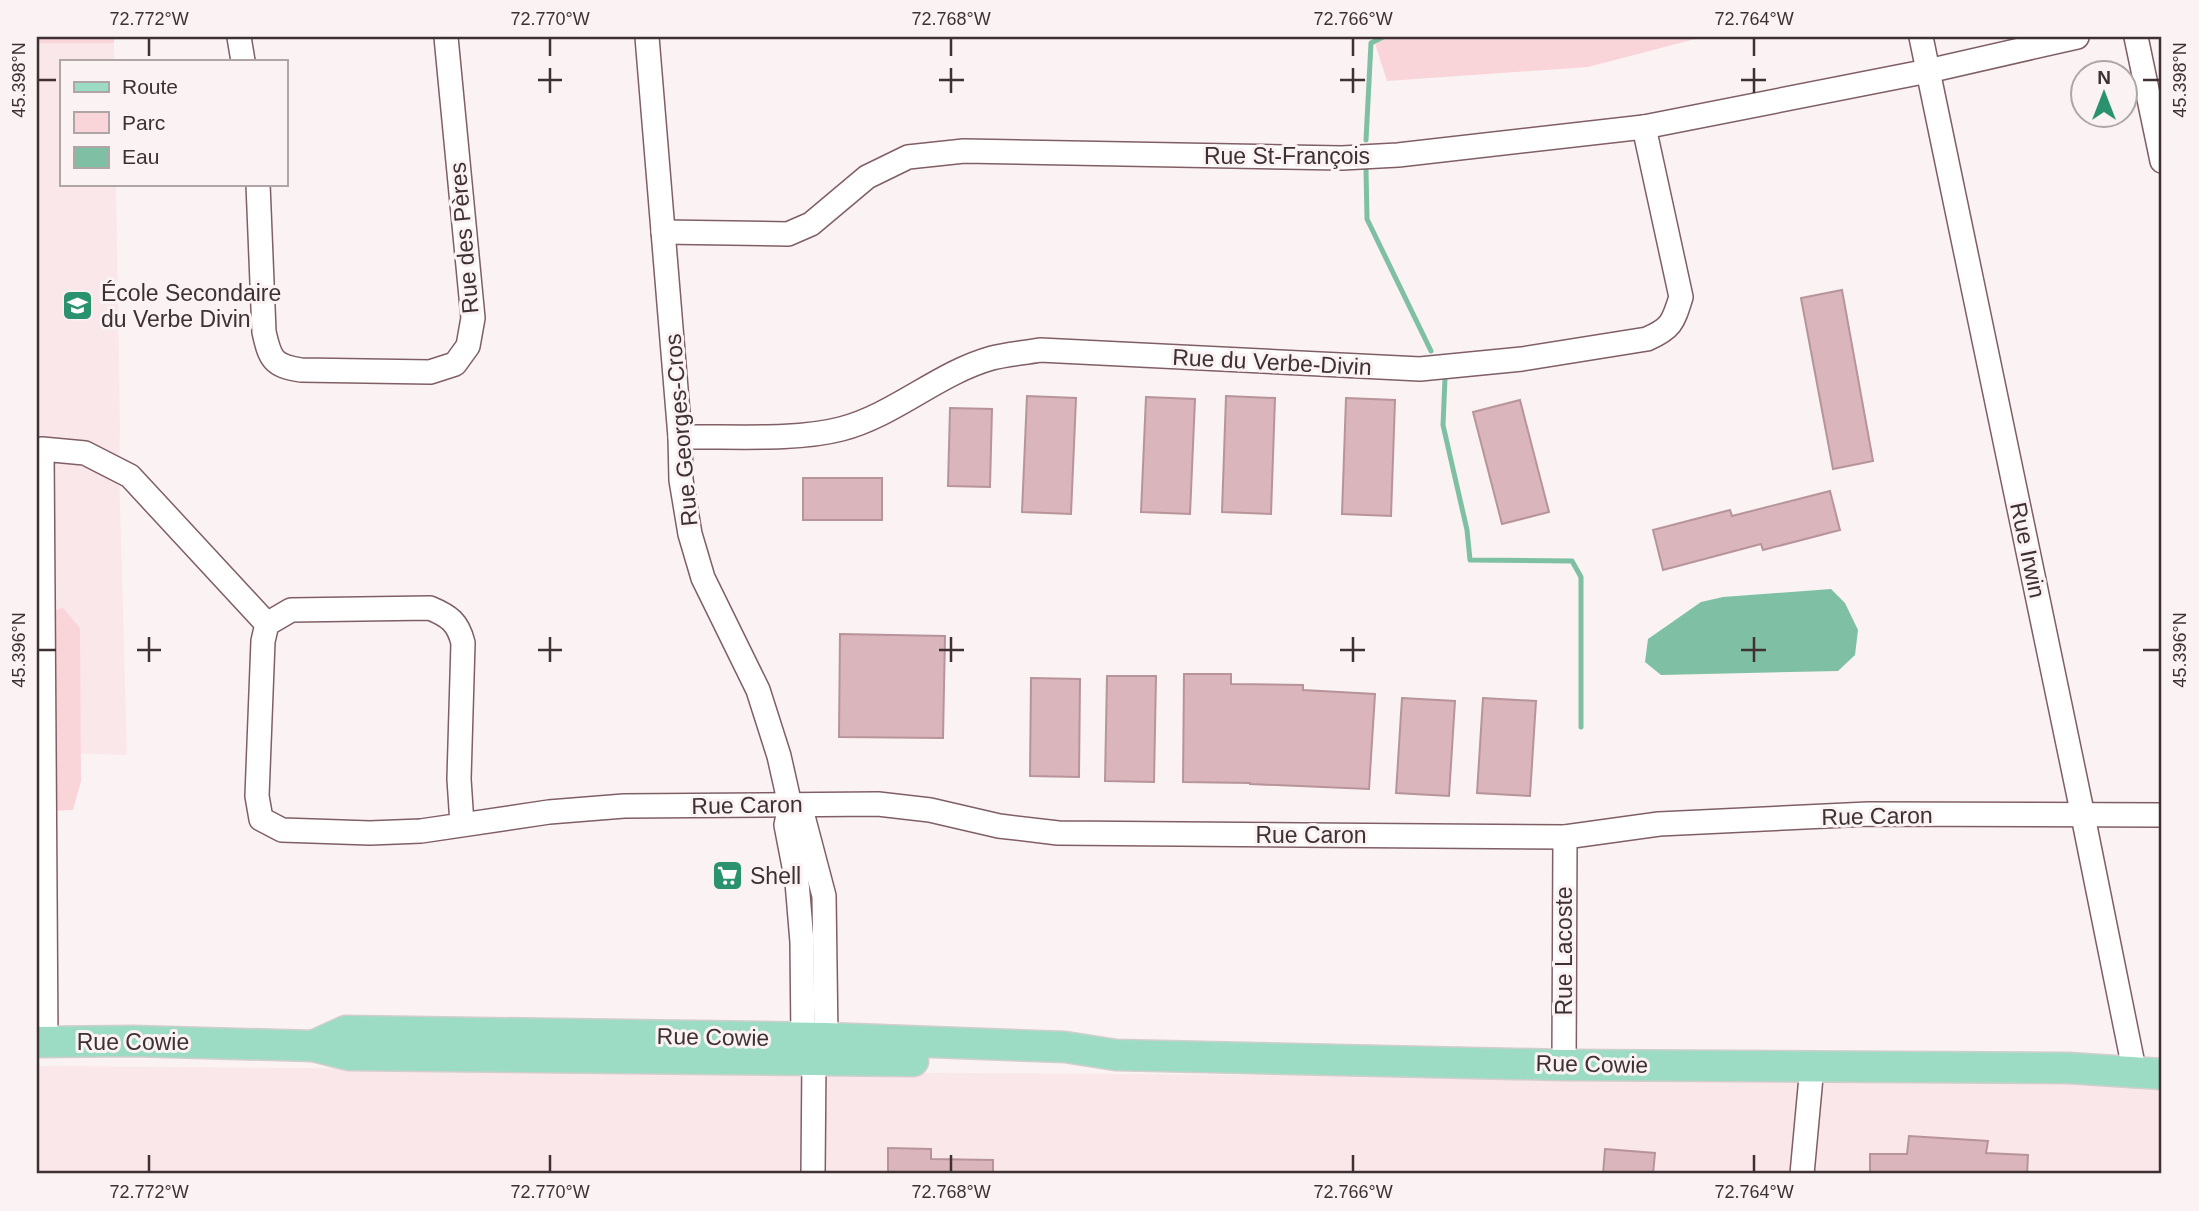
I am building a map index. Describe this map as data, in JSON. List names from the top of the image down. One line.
{"streets":{"main road":["Rue Cowie"],"street":["Rue St-François","Rue des Pères","Rue du Verbe-Divin","Rue Georges-Cros","Rue Irwin","Rue Caron","Rue Lacoste"]},"crossings":[["Rue St-François","Rue du Verbe-Divin"],["Rue St-François","Rue Georges-Cros"],["Rue St-François","Rue Irwin"],["Rue du Verbe-Divin","Rue Georges-Cros"],["Rue Georges-Cros","Rue Caron"],["Rue Georges-Cros","Rue Cowie"],["Rue Irwin","Rue Caron"],["Rue Irwin","Rue Cowie"],["Rue Caron","Rue Lacoste"],["Rue Lacoste","Rue Cowie"]],"places":{"school or university":["École Secondaire du Verbe Divin"],"supermarket":["Shell"]},"legend":["Route","Parc","Eau"],"north":"top","coordinates":["72.772°W","72.770°W","72.768°W","72.766°W","72.764°W","45.398°N","45.396°N"]}
